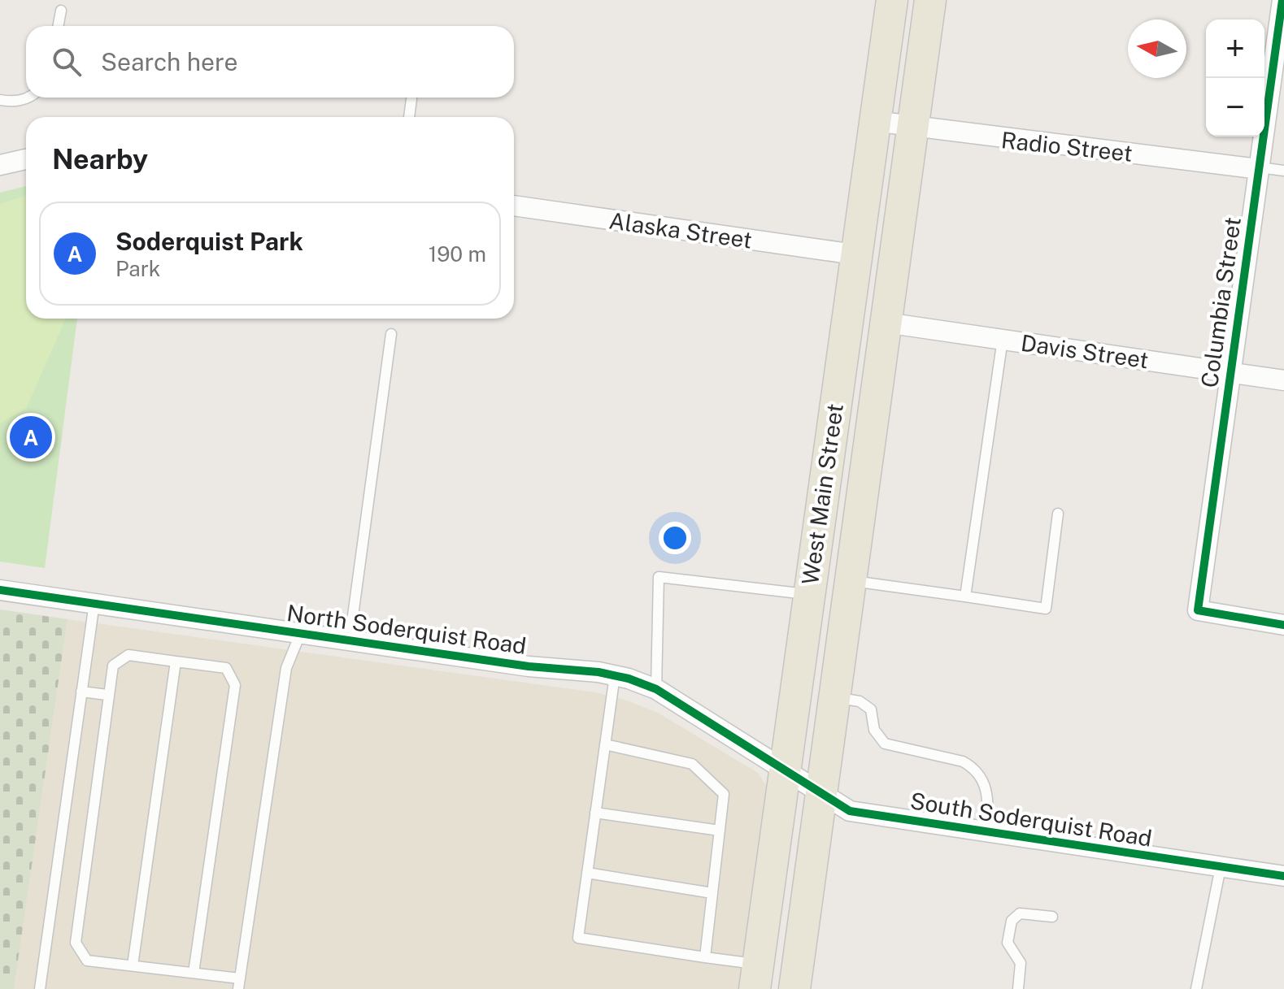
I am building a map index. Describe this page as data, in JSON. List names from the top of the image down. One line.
{"streets":{"main road":["West Main Street"],"street":["Radio Street","Alaska Street","Columbia Street","Davis Street","North Soderquist Road","South Soderquist Road"]},"crossings":[["Radio Street","Columbia Street"],["Radio Street","West Main Street"],["Alaska Street","West Main Street"],["Columbia Street","Davis Street"],["Davis Street","West Main Street"],["West Main Street","North Soderquist Road"],["West Main Street","South Soderquist Road"],["North Soderquist Road","South Soderquist Road"]],"north":"left","page":{"map_buttons":["+","−"],"search":"Search here","heading":"Nearby","list":[{"mark":"A","name":"Soderquist Park","note":"Park","value":"190 m"}],"pins":"A"}}
